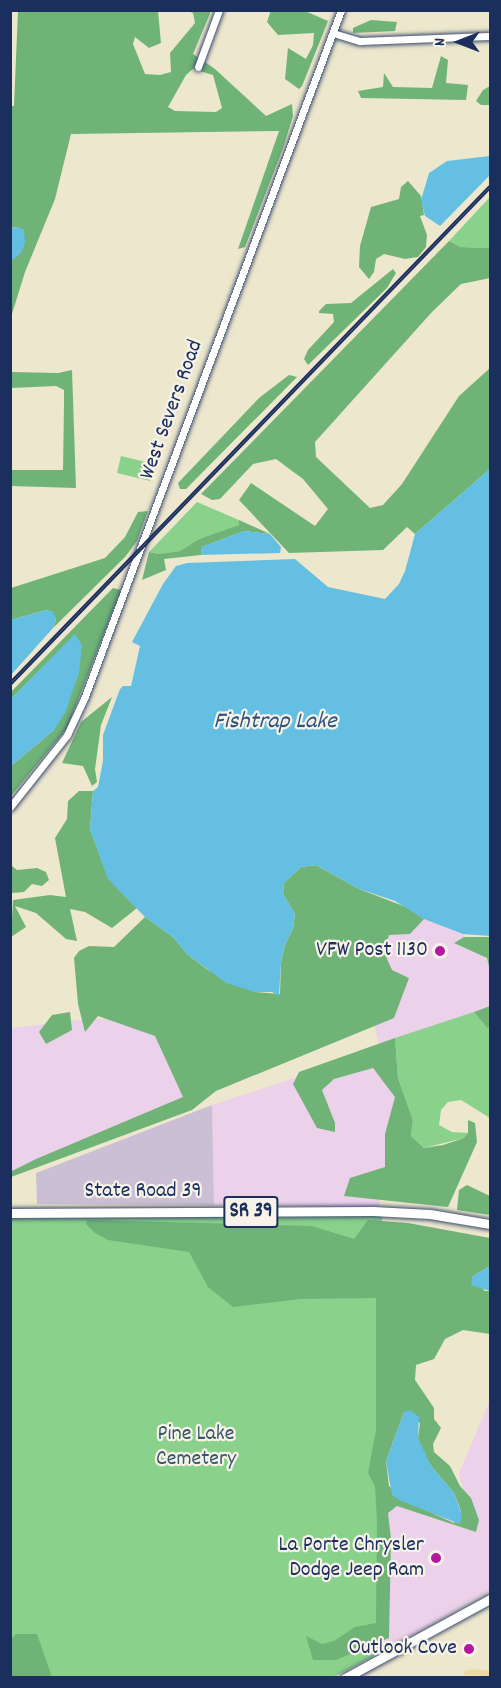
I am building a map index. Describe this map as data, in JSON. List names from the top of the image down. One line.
{"streets":{"main road":["State Road 39","SR 39"],"street":["West Severs Road"]},"water":["Fishtrap Lake"],"parks":["Pine Lake Cemetery"],"places":["VFW Post 1130","La Porte Chrysler Dodge Jeep Ram","Outlook Cove"],"north":"left"}
